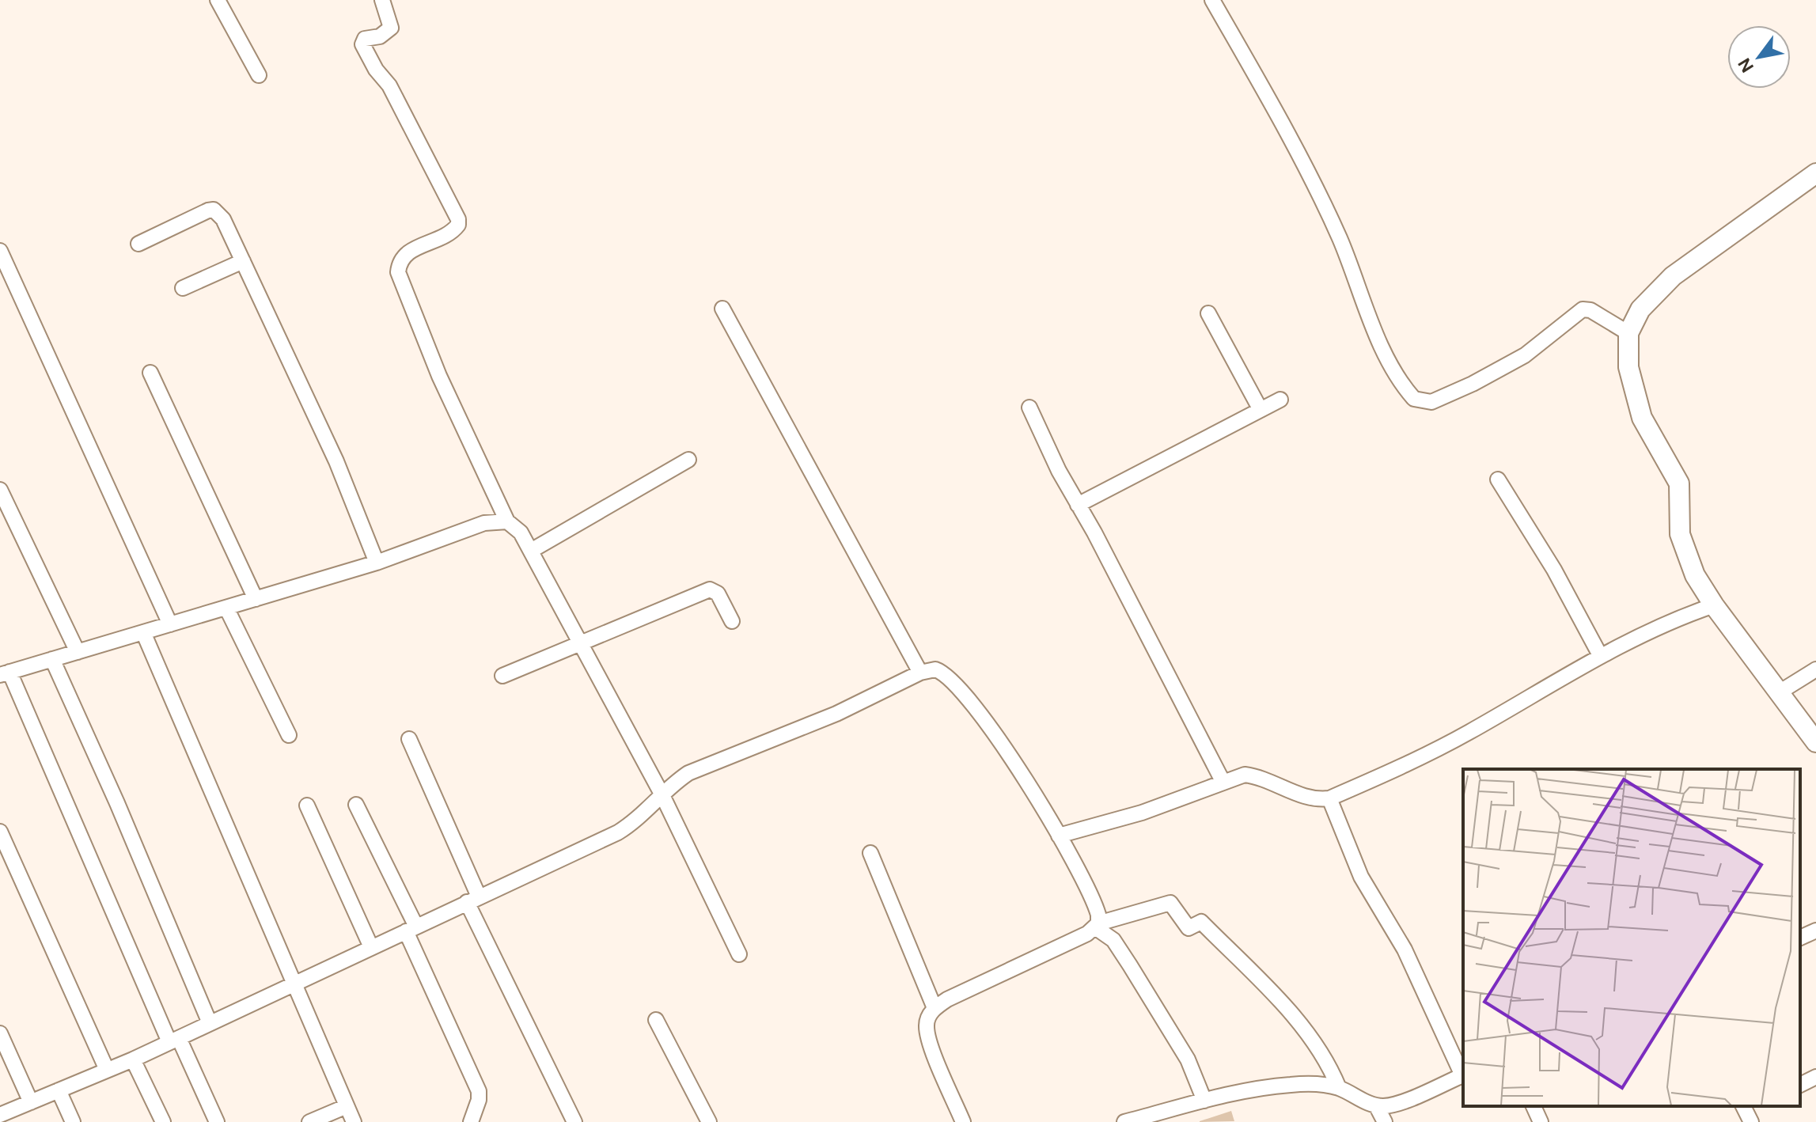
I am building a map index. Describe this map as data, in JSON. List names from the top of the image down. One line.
{"north":"bottom left"}
